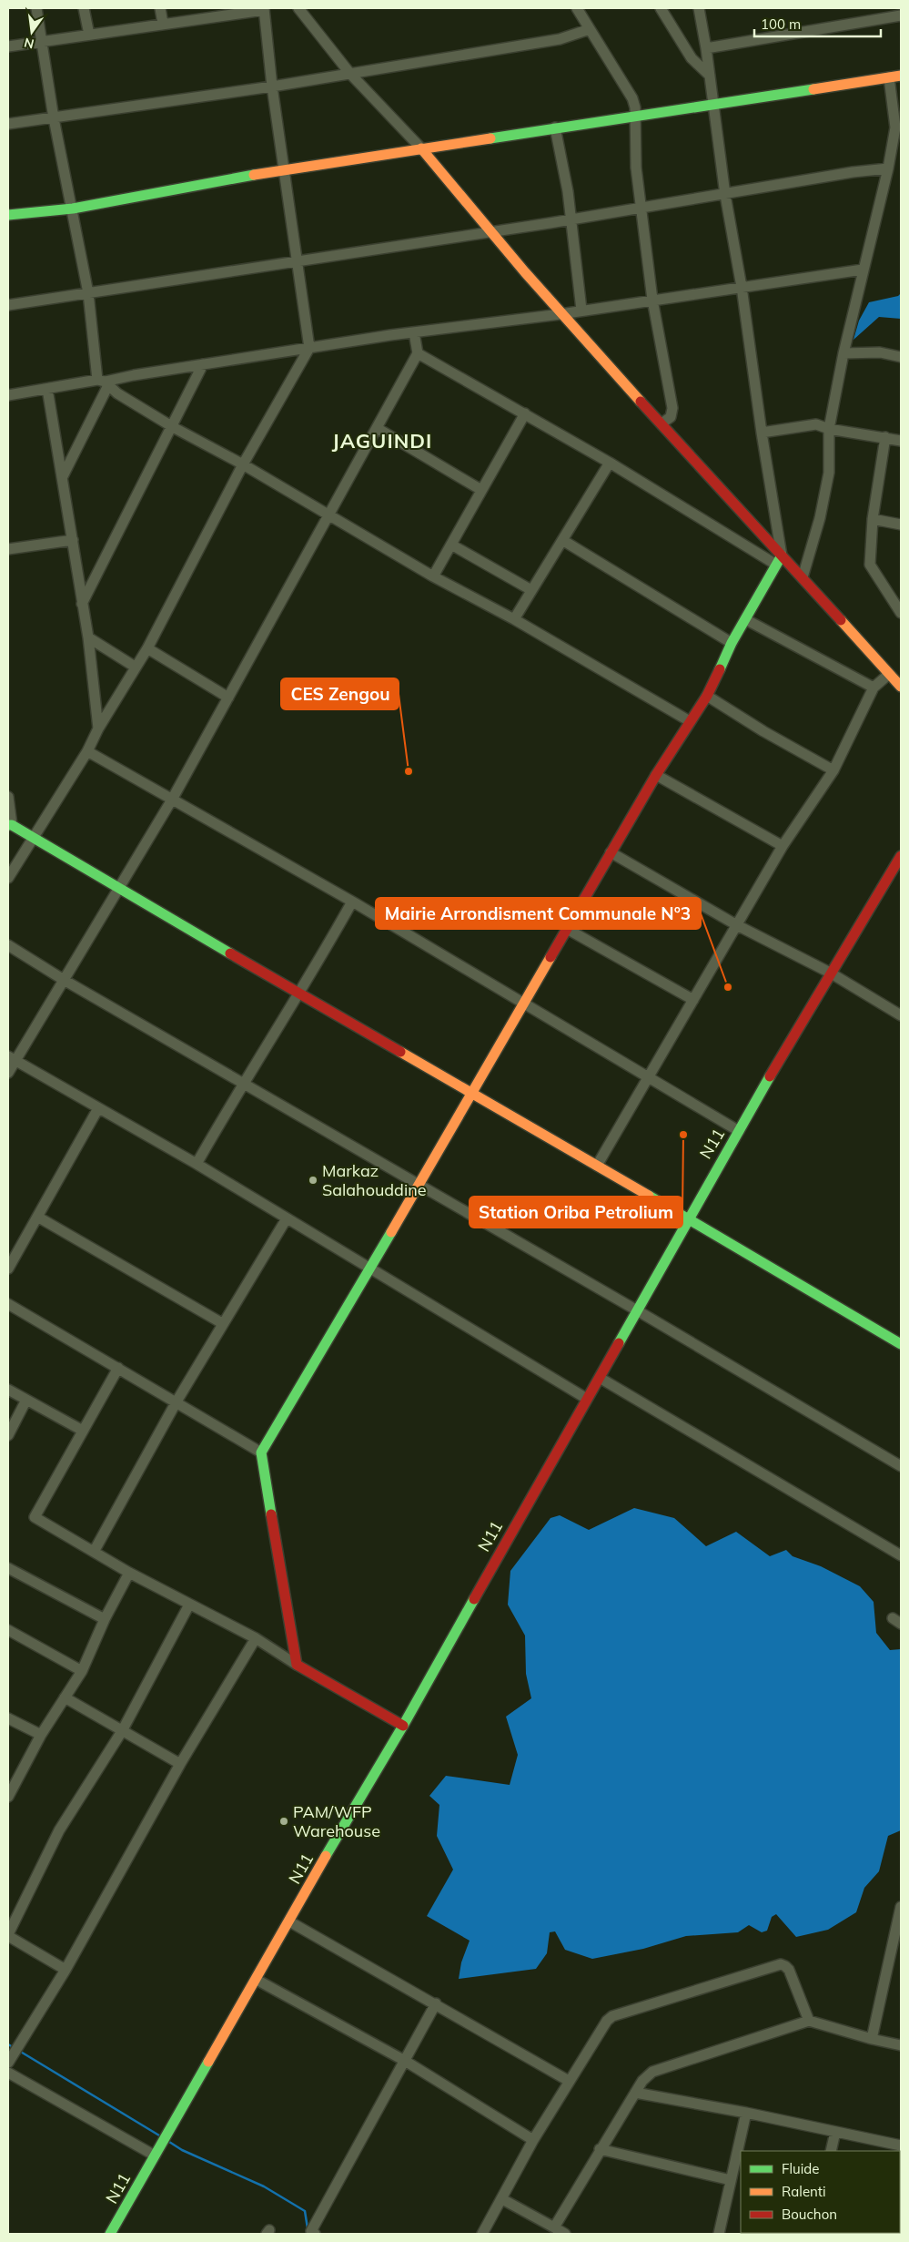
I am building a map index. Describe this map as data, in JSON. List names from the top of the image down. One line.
{"streets":{"street":["N11"]},"districts":["JAGUINDI"],"places":["CES Zengou","Mairie Arrondisment Communale N°3","Station Oriba Petrolium","Markaz Salahouddine","PAM/WFP Warehouse"],"legend":["Fluide","Ralenti","Bouchon"],"scale_bar":"100 m","north":"bottom"}
